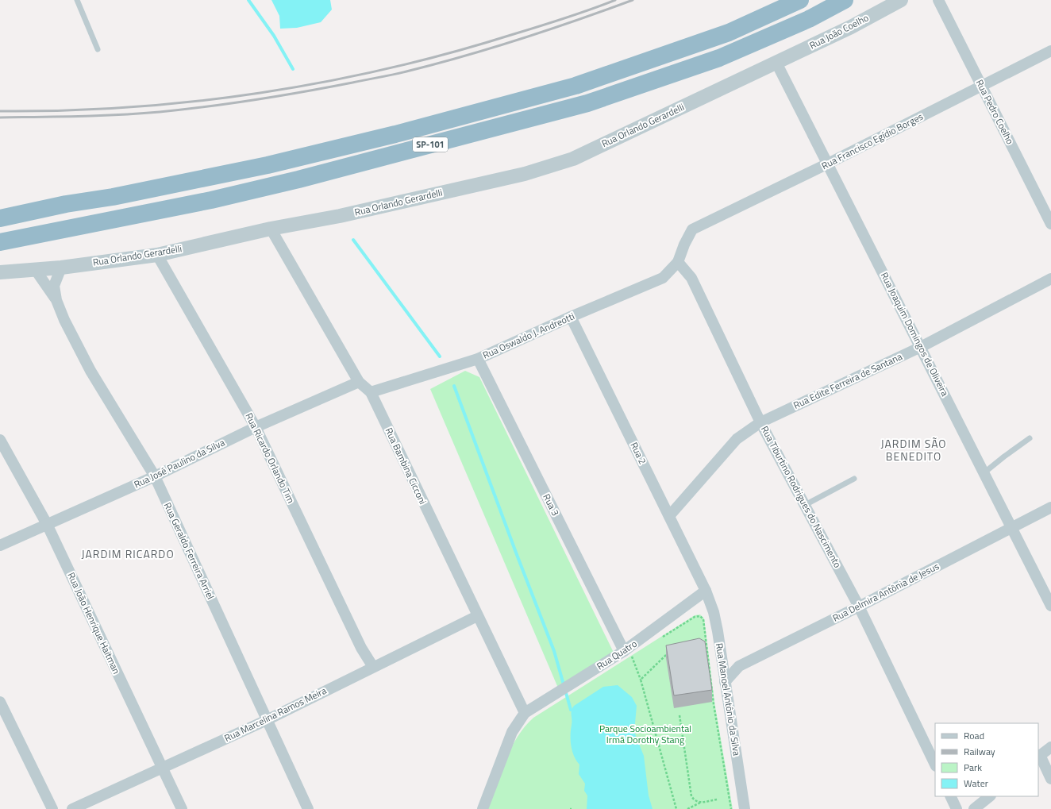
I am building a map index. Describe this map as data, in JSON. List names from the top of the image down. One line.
{"streets":{"highway":["SP-101"],"street":["Rua João Coelho","Rua Pedro Coelho","Rua Orlando Gerardelli","Rua Francisco Egídio Borges","Rua Joaquim Domingos de Oliveira","Rua Oswaldo J. Andreotti","Rua Edite Ferreira de Santana","Rua 2","Rua Ricardo Orlando Tim","Rua José Paulino da Silva","Rua Bambina Cicconi","Rua Tiburtino Rodrigues do Nascimento","Rua 3","Rua Geraldo Ferreira Arriel","Rua Delmira Antônia de Jesus","Rua João Henrique Haitman","Rua Quatro","Rua Manoel Antônio da Silva","Rua Marcelina Ramos Meira"]},"crossings":[["Rua João Coelho","Rua Orlando Gerardelli"],["Rua João Coelho","Rua Joaquim Domingos de Oliveira"],["Rua Pedro Coelho","Rua Francisco Egídio Borges"],["Rua Orlando Gerardelli","Rua Joaquim Domingos de Oliveira"],["Rua Orlando Gerardelli","Rua Ricardo Orlando Tim"],["Rua Orlando Gerardelli","Rua Bambina Cicconi"],["Rua Orlando Gerardelli","Rua Geraldo Ferreira Arriel"],["Rua Francisco Egídio Borges","Rua Joaquim Domingos de Oliveira"],["Rua Francisco Egídio Borges","Rua Oswaldo J. Andreotti"],["Rua Francisco Egídio Borges","Rua Tiburtino Rodrigues do Nascimento"],["Rua Joaquim Domingos de Oliveira","Rua Edite Ferreira de Santana"],["Rua Joaquim Domingos de Oliveira","Rua Delmira Antônia de Jesus"],["Rua Oswaldo J. Andreotti","Rua 2"],["Rua Oswaldo J. Andreotti","Rua Bambina Cicconi"],["Rua Oswaldo J. Andreotti","Rua Tiburtino Rodrigues do Nascimento"],["Rua Oswaldo J. Andreotti","Rua 3"],["Rua Edite Ferreira de Santana","Rua 2"],["Rua Edite Ferreira de Santana","Rua Tiburtino Rodrigues do Nascimento"],["Rua 2","Rua Quatro"],["Rua 2","Rua Manoel Antônio da Silva"],["Rua Ricardo Orlando Tim","Rua José Paulino da Silva"],["Rua Ricardo Orlando Tim","Rua Marcelina Ramos Meira"],["Rua José Paulino da Silva","Rua Bambina Cicconi"],["Rua José Paulino da Silva","Rua Geraldo Ferreira Arriel"],["Rua José Paulino da Silva","Rua João Henrique Haitman"],["Rua Bambina Cicconi","Rua Quatro"],["Rua Bambina Cicconi","Rua Marcelina Ramos Meira"],["Rua Tiburtino Rodrigues do Nascimento","Rua Delmira Antônia de Jesus"],["Rua 3","Rua Quatro"],["Rua Geraldo Ferreira Arriel","Rua Marcelina Ramos Meira"],["Rua Delmira Antônia de Jesus","Rua Manoel Antônio da Silva"],["Rua João Henrique Haitman","Rua Marcelina Ramos Meira"],["Rua Quatro","Rua Manoel Antônio da Silva"]],"districts":["JARDIM SÃO BENEDITO","JARDIM RICARDO"],"parks":["Parque Socioambiental Irmã Dorothy Stang"],"legend":["Road","Railway","Park","Water"]}
